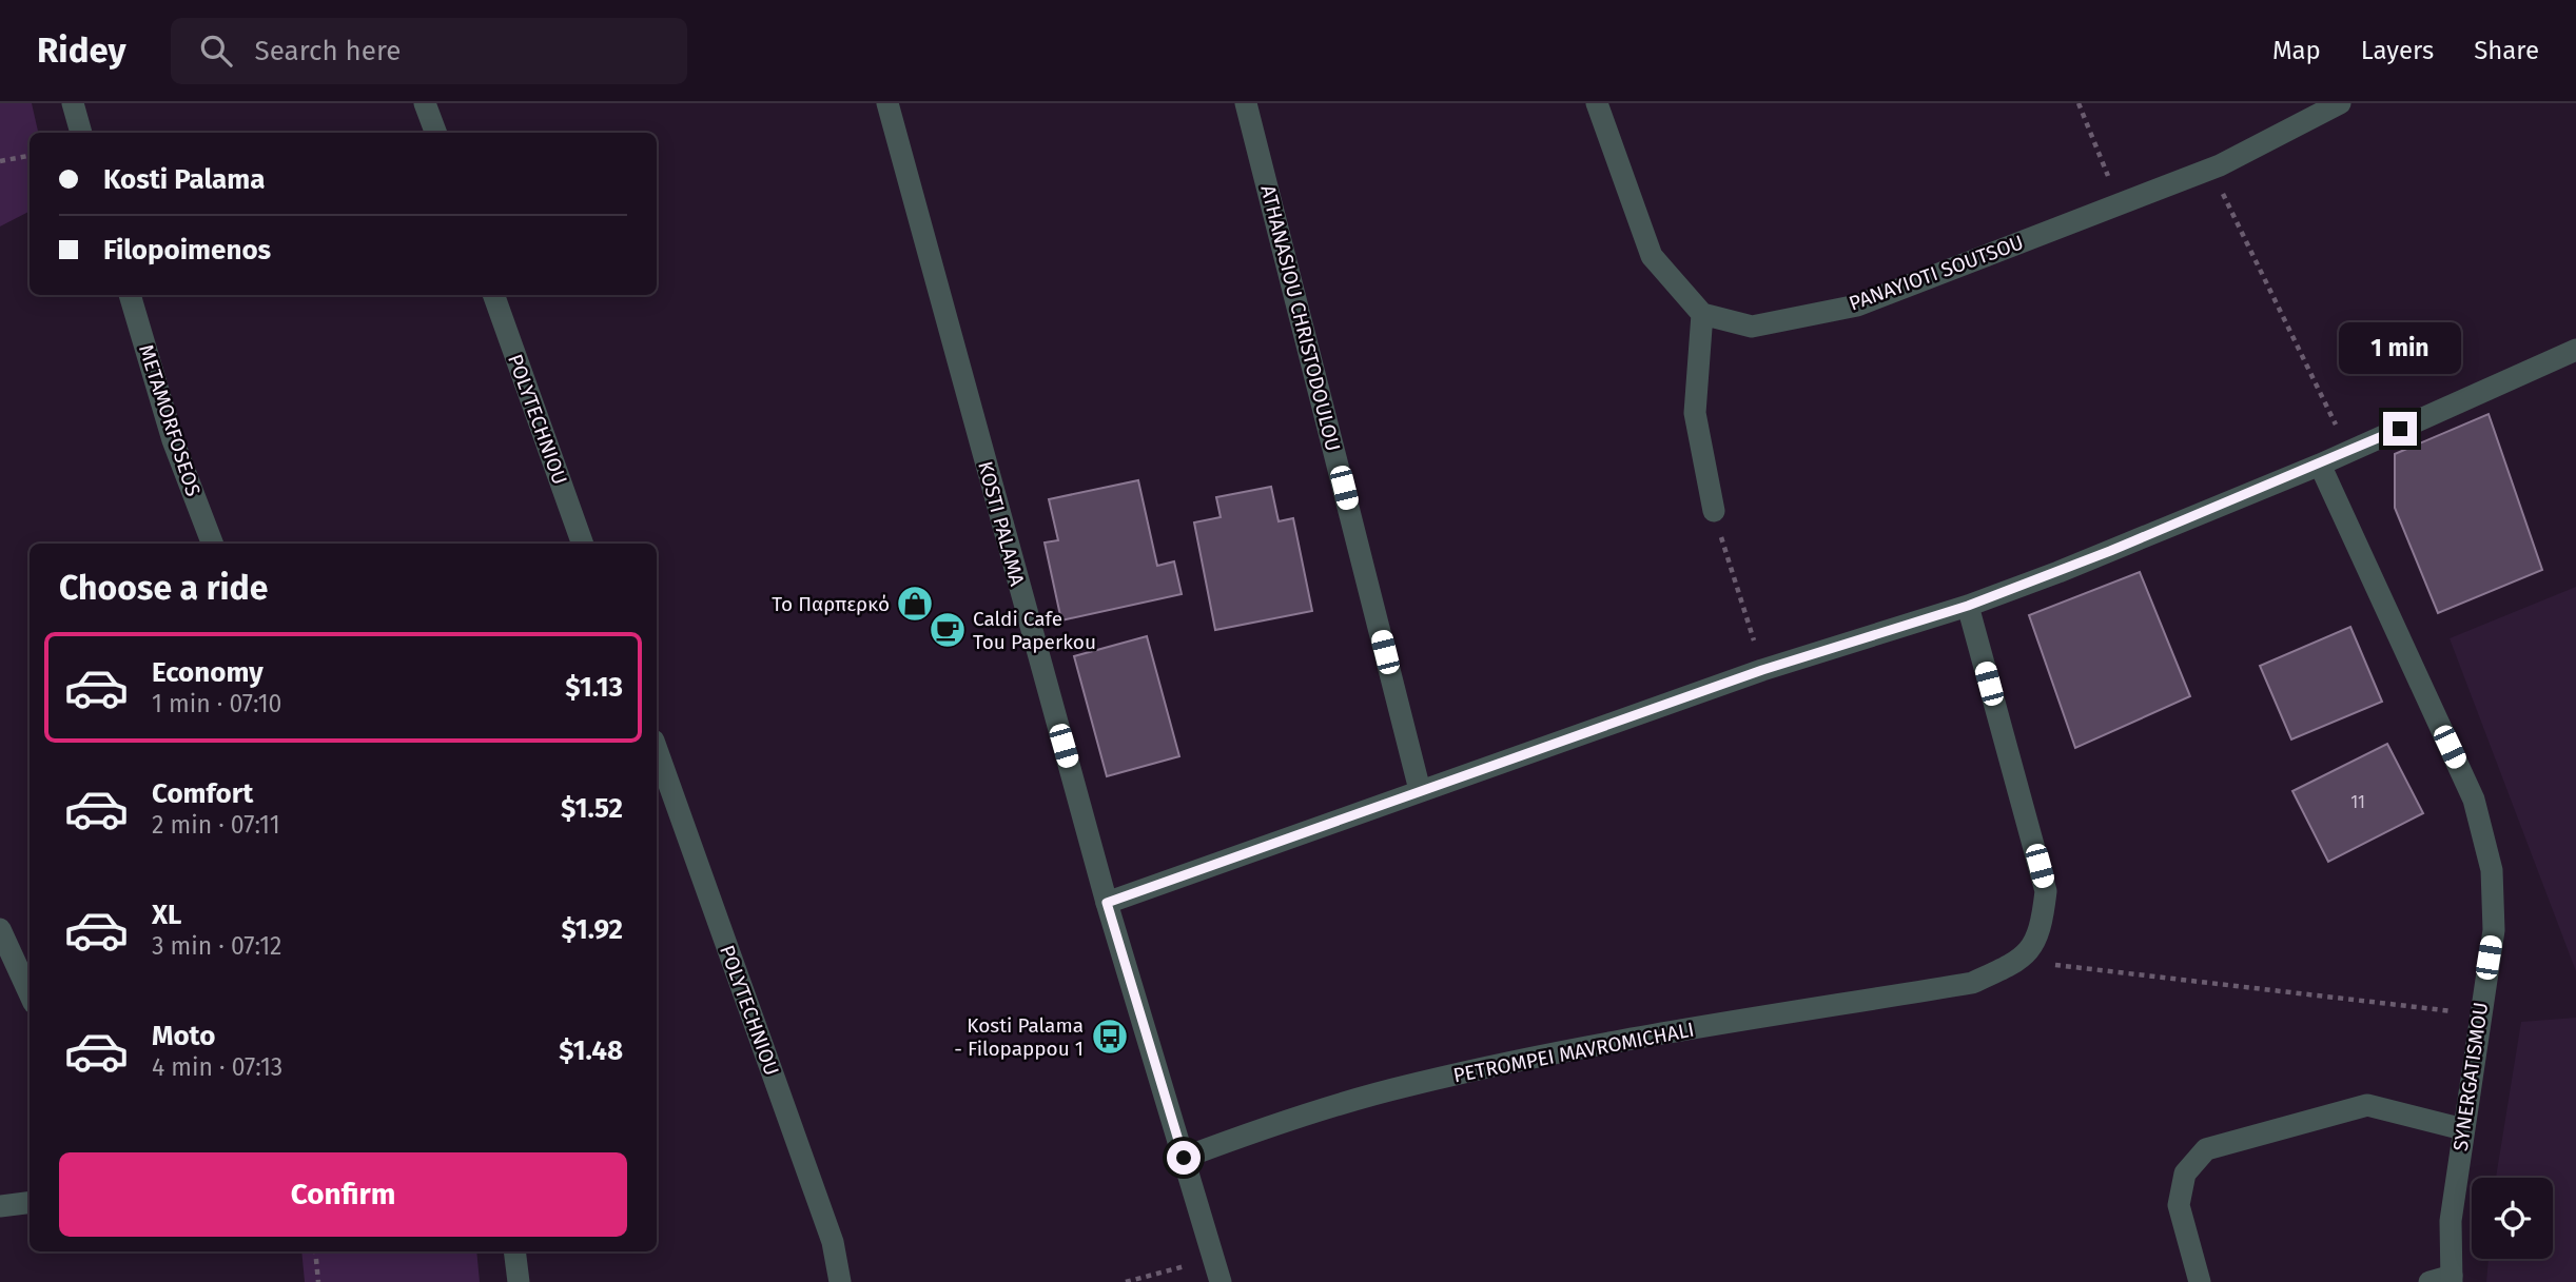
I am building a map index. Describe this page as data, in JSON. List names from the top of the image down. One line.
{"streets":{"street":["PANAYIOTI SOUTSOU","ATHANASIOU CHRISTODOULOU","POLYTECHNIOU","METAMORFOSEOS","KOSTI PALAMA","PETROMPEI MAVROMICHALI","SYNERGATISMOU"]},"crossings":[["KOSTI PALAMA","PETROMPEI MAVROMICHALI"]],"places":{"shop":["Το Παρπερκό"],"cafe":["Caldi Cafe Tou Paperkou"],"bus stop":["Kosti Palama - Filopappou 1"]},"house_numbers":["11"],"page":{"header":"Ridey","search":"Search here","nav":["Map","Layers","Share"],"banner":["Kosti Palama","Filopoimenos"],"bubble":"1 min","heading":"Choose a ride","list":[{"name":"Economy","note":"1 min · 07:10","value":"$1.13"},{"name":"Comfort","note":"2 min · 07:11","value":"$1.52"},{"name":"XL","note":"3 min · 07:12","value":"$1.92"},{"name":"Moto","note":"4 min · 07:13","value":"$1.48"}],"buttons":"Confirm"}}
